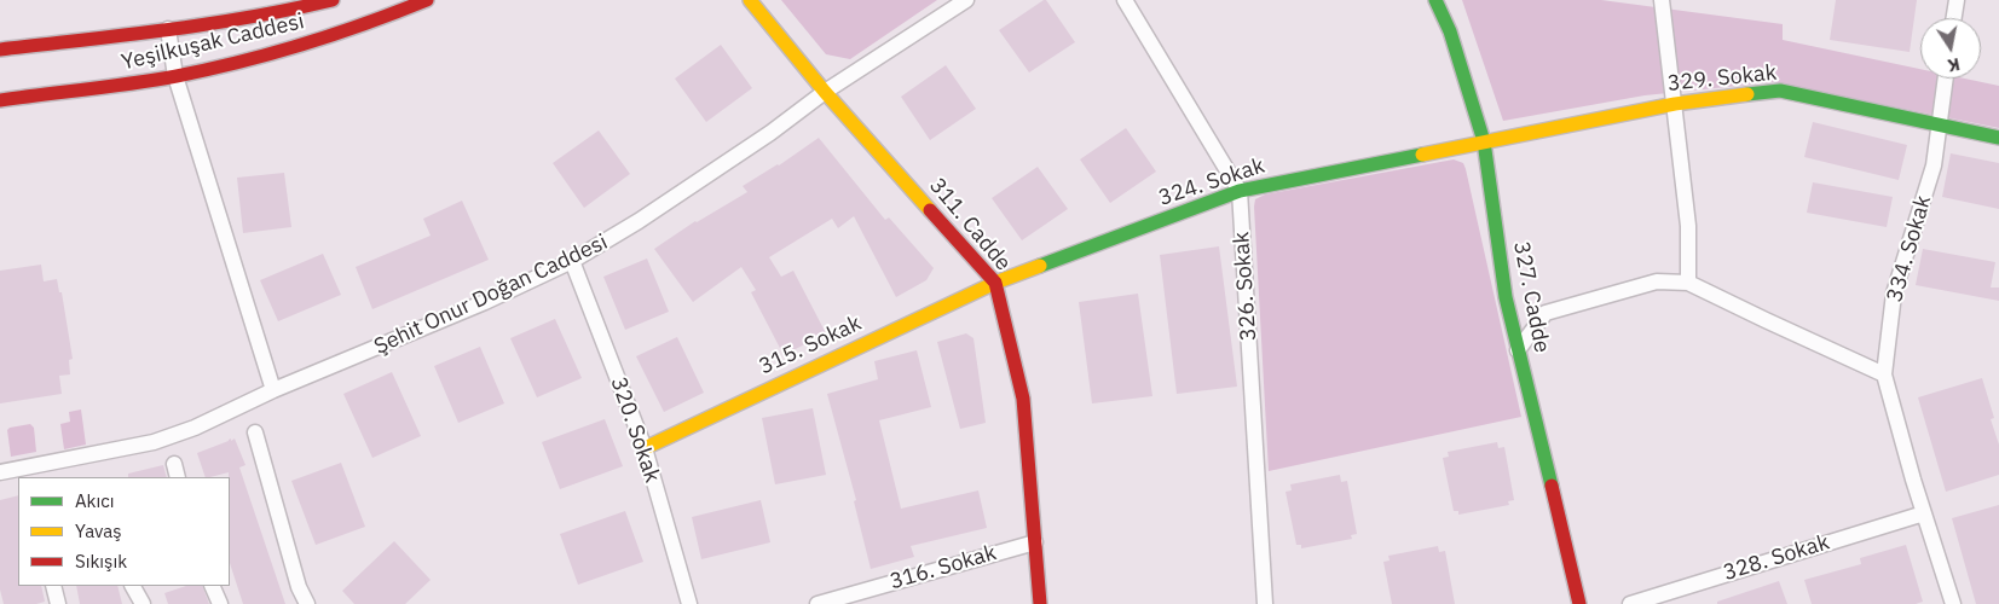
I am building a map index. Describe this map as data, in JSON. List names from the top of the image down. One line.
{"streets":{"street":["Yeşilkuşak Caddesi","329. Sokak","324. Sokak","311. Cadde","334. Sokak","326. Sokak","Şehit Onur Doğan Caddesi","327. Cadde","315. Sokak","320. Sokak","328. Sokak","316. Sokak"]},"crossings":[["329. Sokak","324. Sokak"],["329. Sokak","334. Sokak"],["329. Sokak","327. Cadde"],["324. Sokak","311. Cadde"],["324. Sokak","326. Sokak"],["324. Sokak","327. Cadde"],["324. Sokak","315. Sokak"],["311. Cadde","Şehit Onur Doğan Caddesi"],["311. Cadde","315. Sokak"],["311. Cadde","316. Sokak"],["334. Sokak","328. Sokak"],["Şehit Onur Doğan Caddesi","320. Sokak"],["315. Sokak","320. Sokak"]],"legend":["Akıcı","Yavaş","Sıkışık"],"north":"bottom"}
